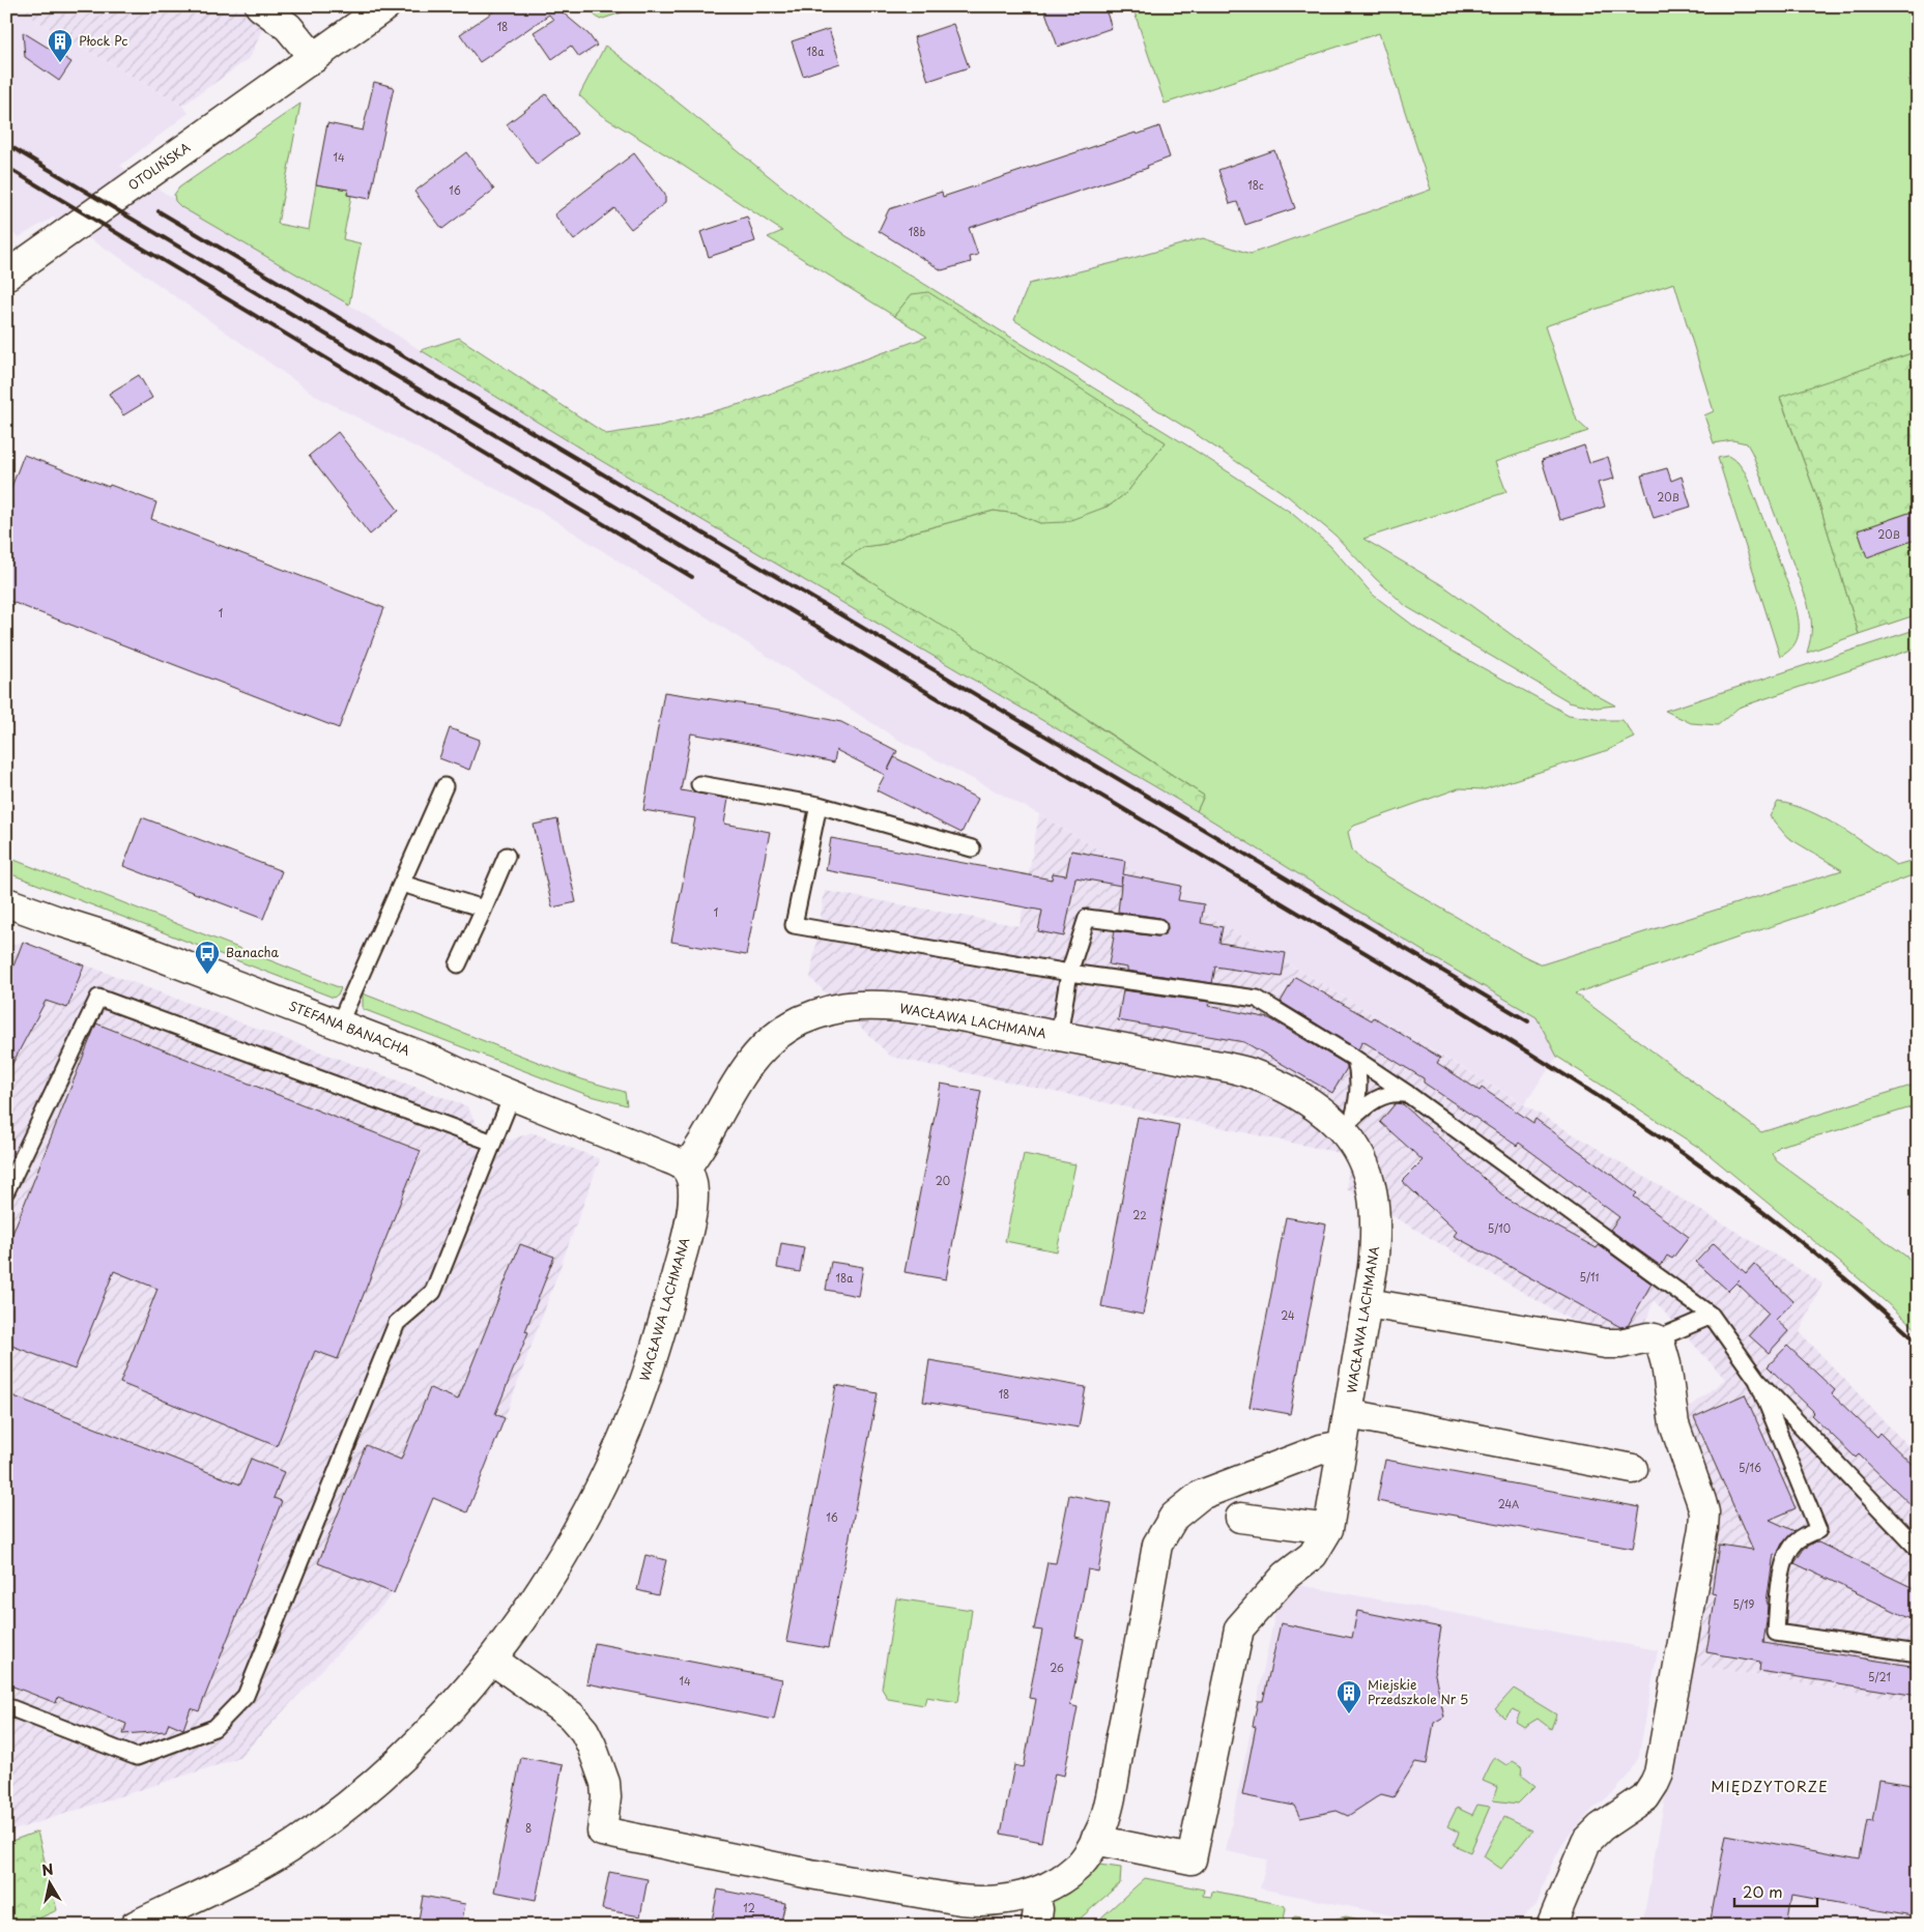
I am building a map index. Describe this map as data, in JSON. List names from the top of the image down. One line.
{"streets":{"street":["OTOLIŃSKA","WACŁAWA LACHMANA","STEFANA BANACHA"]},"crossings":[["WACŁAWA LACHMANA","STEFANA BANACHA"]],"districts":["MIĘDZYTORZE"],"places":{"building":["Płock Pc","Miejskie Przedszkole Nr 5"],"bus stop":["Banacha"]},"house_numbers":["18","18a","14","18c","16","18b","20B","20B","1","1","20","22","5/10","5/11","18a","24","18","5/16","24A","16","5/19","26","5/21","14","8","12"],"scale_bar":"20 m","north":"top"}
